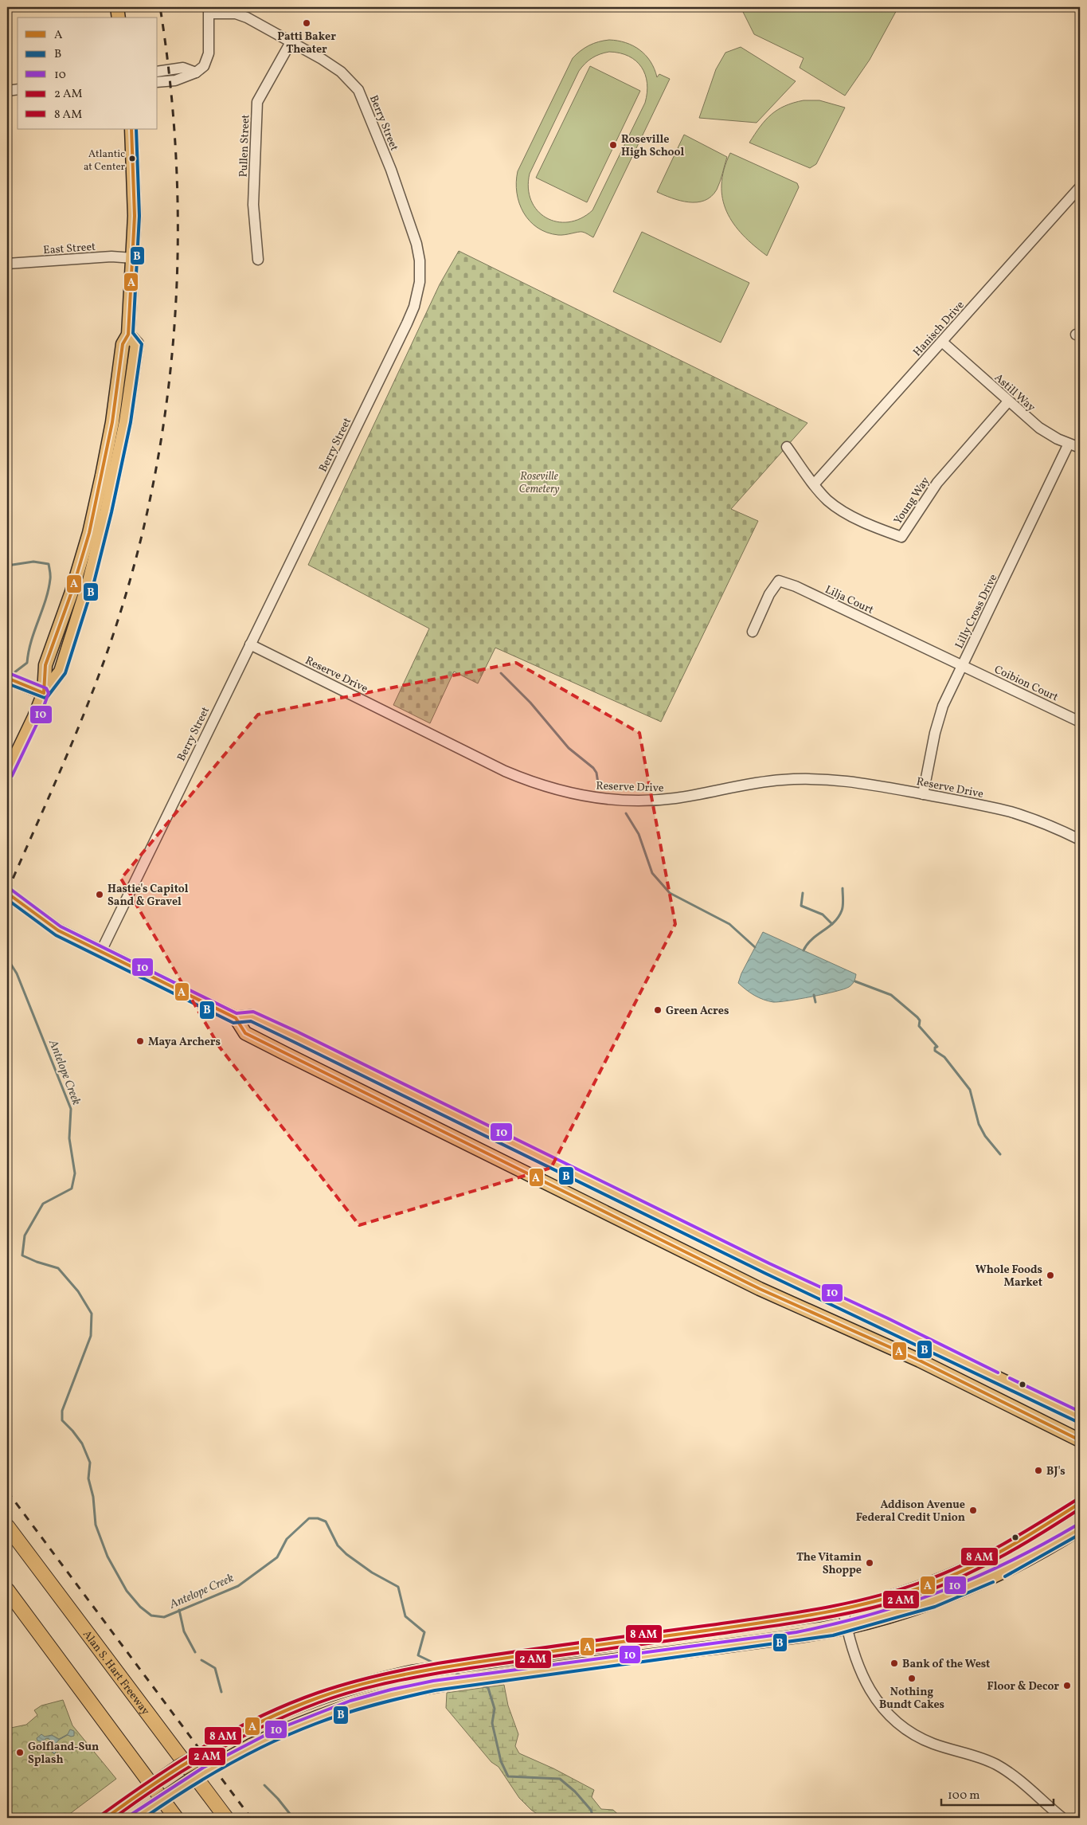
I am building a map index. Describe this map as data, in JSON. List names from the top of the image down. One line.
{"streets":{"highway":["Alan S. Hart Freeway"],"street":["Berry Street","Pullen Street","East Street","Hanisch Drive","Astill Way","Young Way","Lilja Court","Lilly Cross Drive","Reserve Drive","Coibion Court"]},"crossings":[["Berry Street","Pullen Street"],["Berry Street","Reserve Drive"],["Hanisch Drive","Astill Way"],["Hanisch Drive","Young Way"],["Astill Way","Young Way"],["Astill Way","Lilly Cross Drive"],["Lilja Court","Lilly Cross Drive"],["Lilja Court","Coibion Court"],["Lilly Cross Drive","Reserve Drive"],["Lilly Cross Drive","Coibion Court"]],"water":["Antelope Creek"],"parks":["Roseville Cemetery"],"places":["Patti Baker Theater","Roseville High School","Atlantic at Center","Hastie's Capitol Sand & Gravel","Green Acres","Maya Archers","Whole Foods Market","BJ's","Addison Avenue Federal Credit Union","The Vitamin Shoppe","Bank of the West","Nothing Bundt Cakes","Floor & Decor","Golfland-Sun Splash"],"lines":["transit line A","transit line B","transit line 10"],"legend":["A","B","10","2 AM","8 AM"],"scale_bar":"100 m"}
